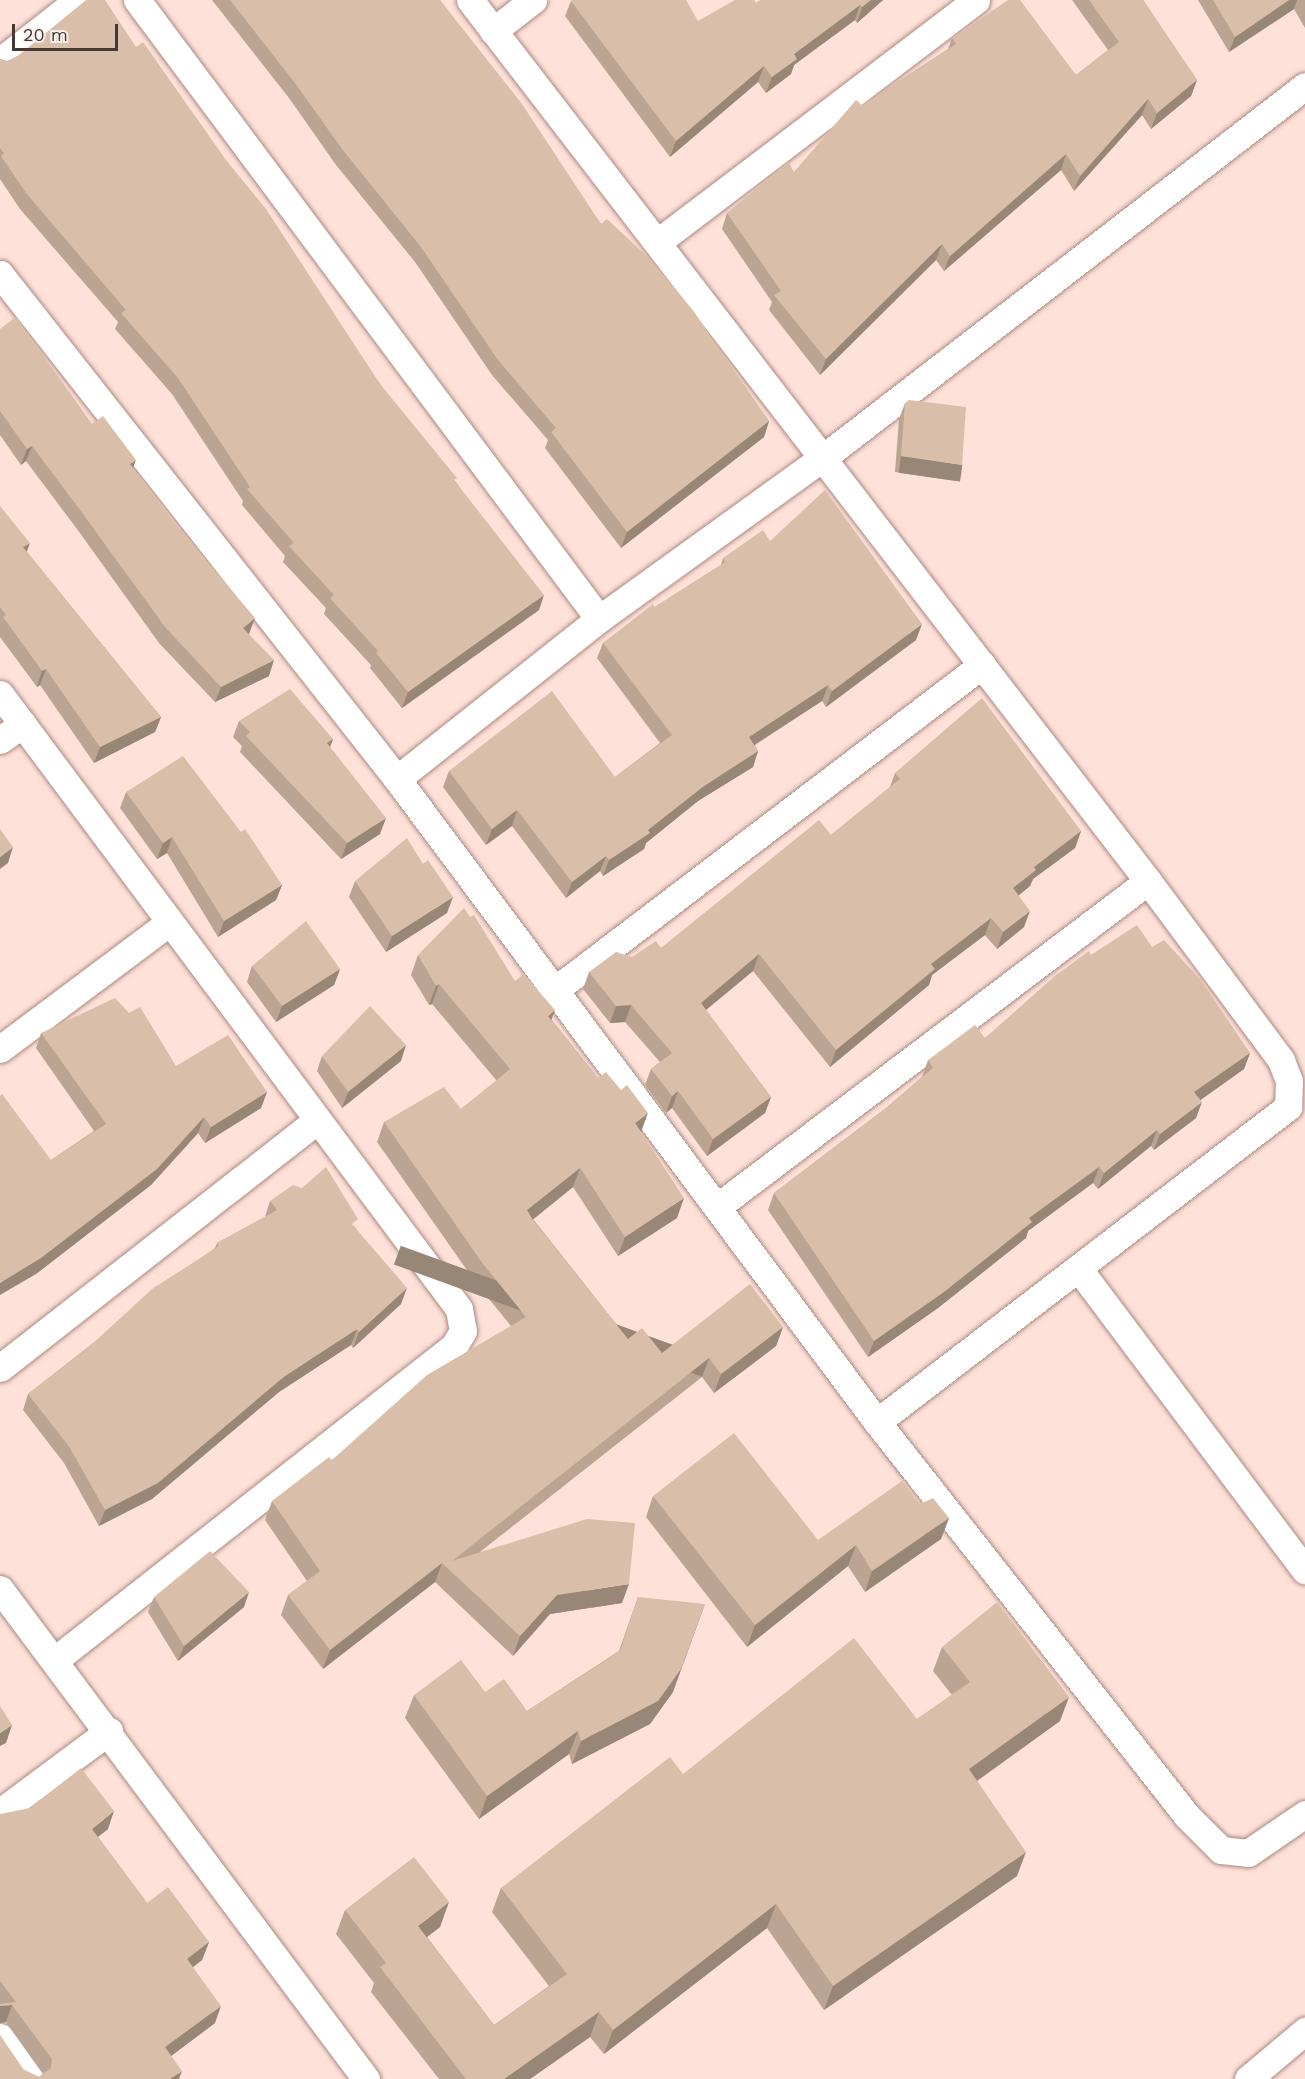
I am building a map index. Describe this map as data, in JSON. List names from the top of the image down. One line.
{"scale_bar":"20 m"}
